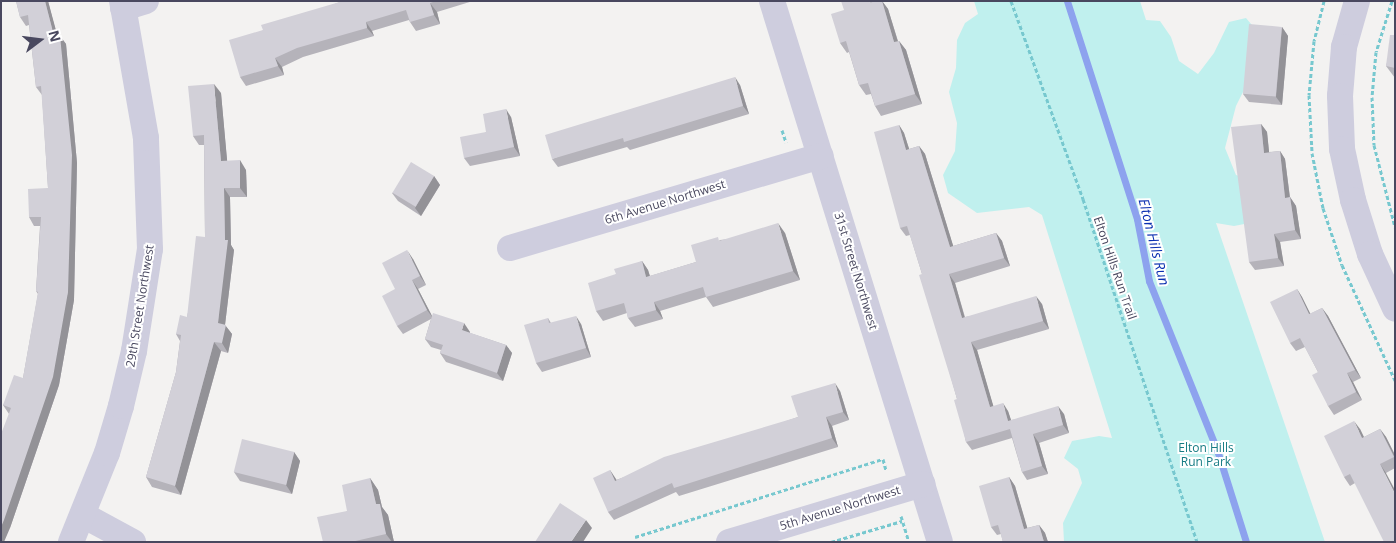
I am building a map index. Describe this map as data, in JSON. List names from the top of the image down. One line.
{"streets":{"street":["6th Avenue Northwest","31st Street Northwest","29th Street Northwest","5th Avenue Northwest"],"path":["Elton Hills Run Trail"]},"crossings":[["6th Avenue Northwest","31st Street Northwest"],["31st Street Northwest","5th Avenue Northwest"]],"water":["Elton Hills Run"],"parks":["Elton Hills Run Park"],"north":"right"}
